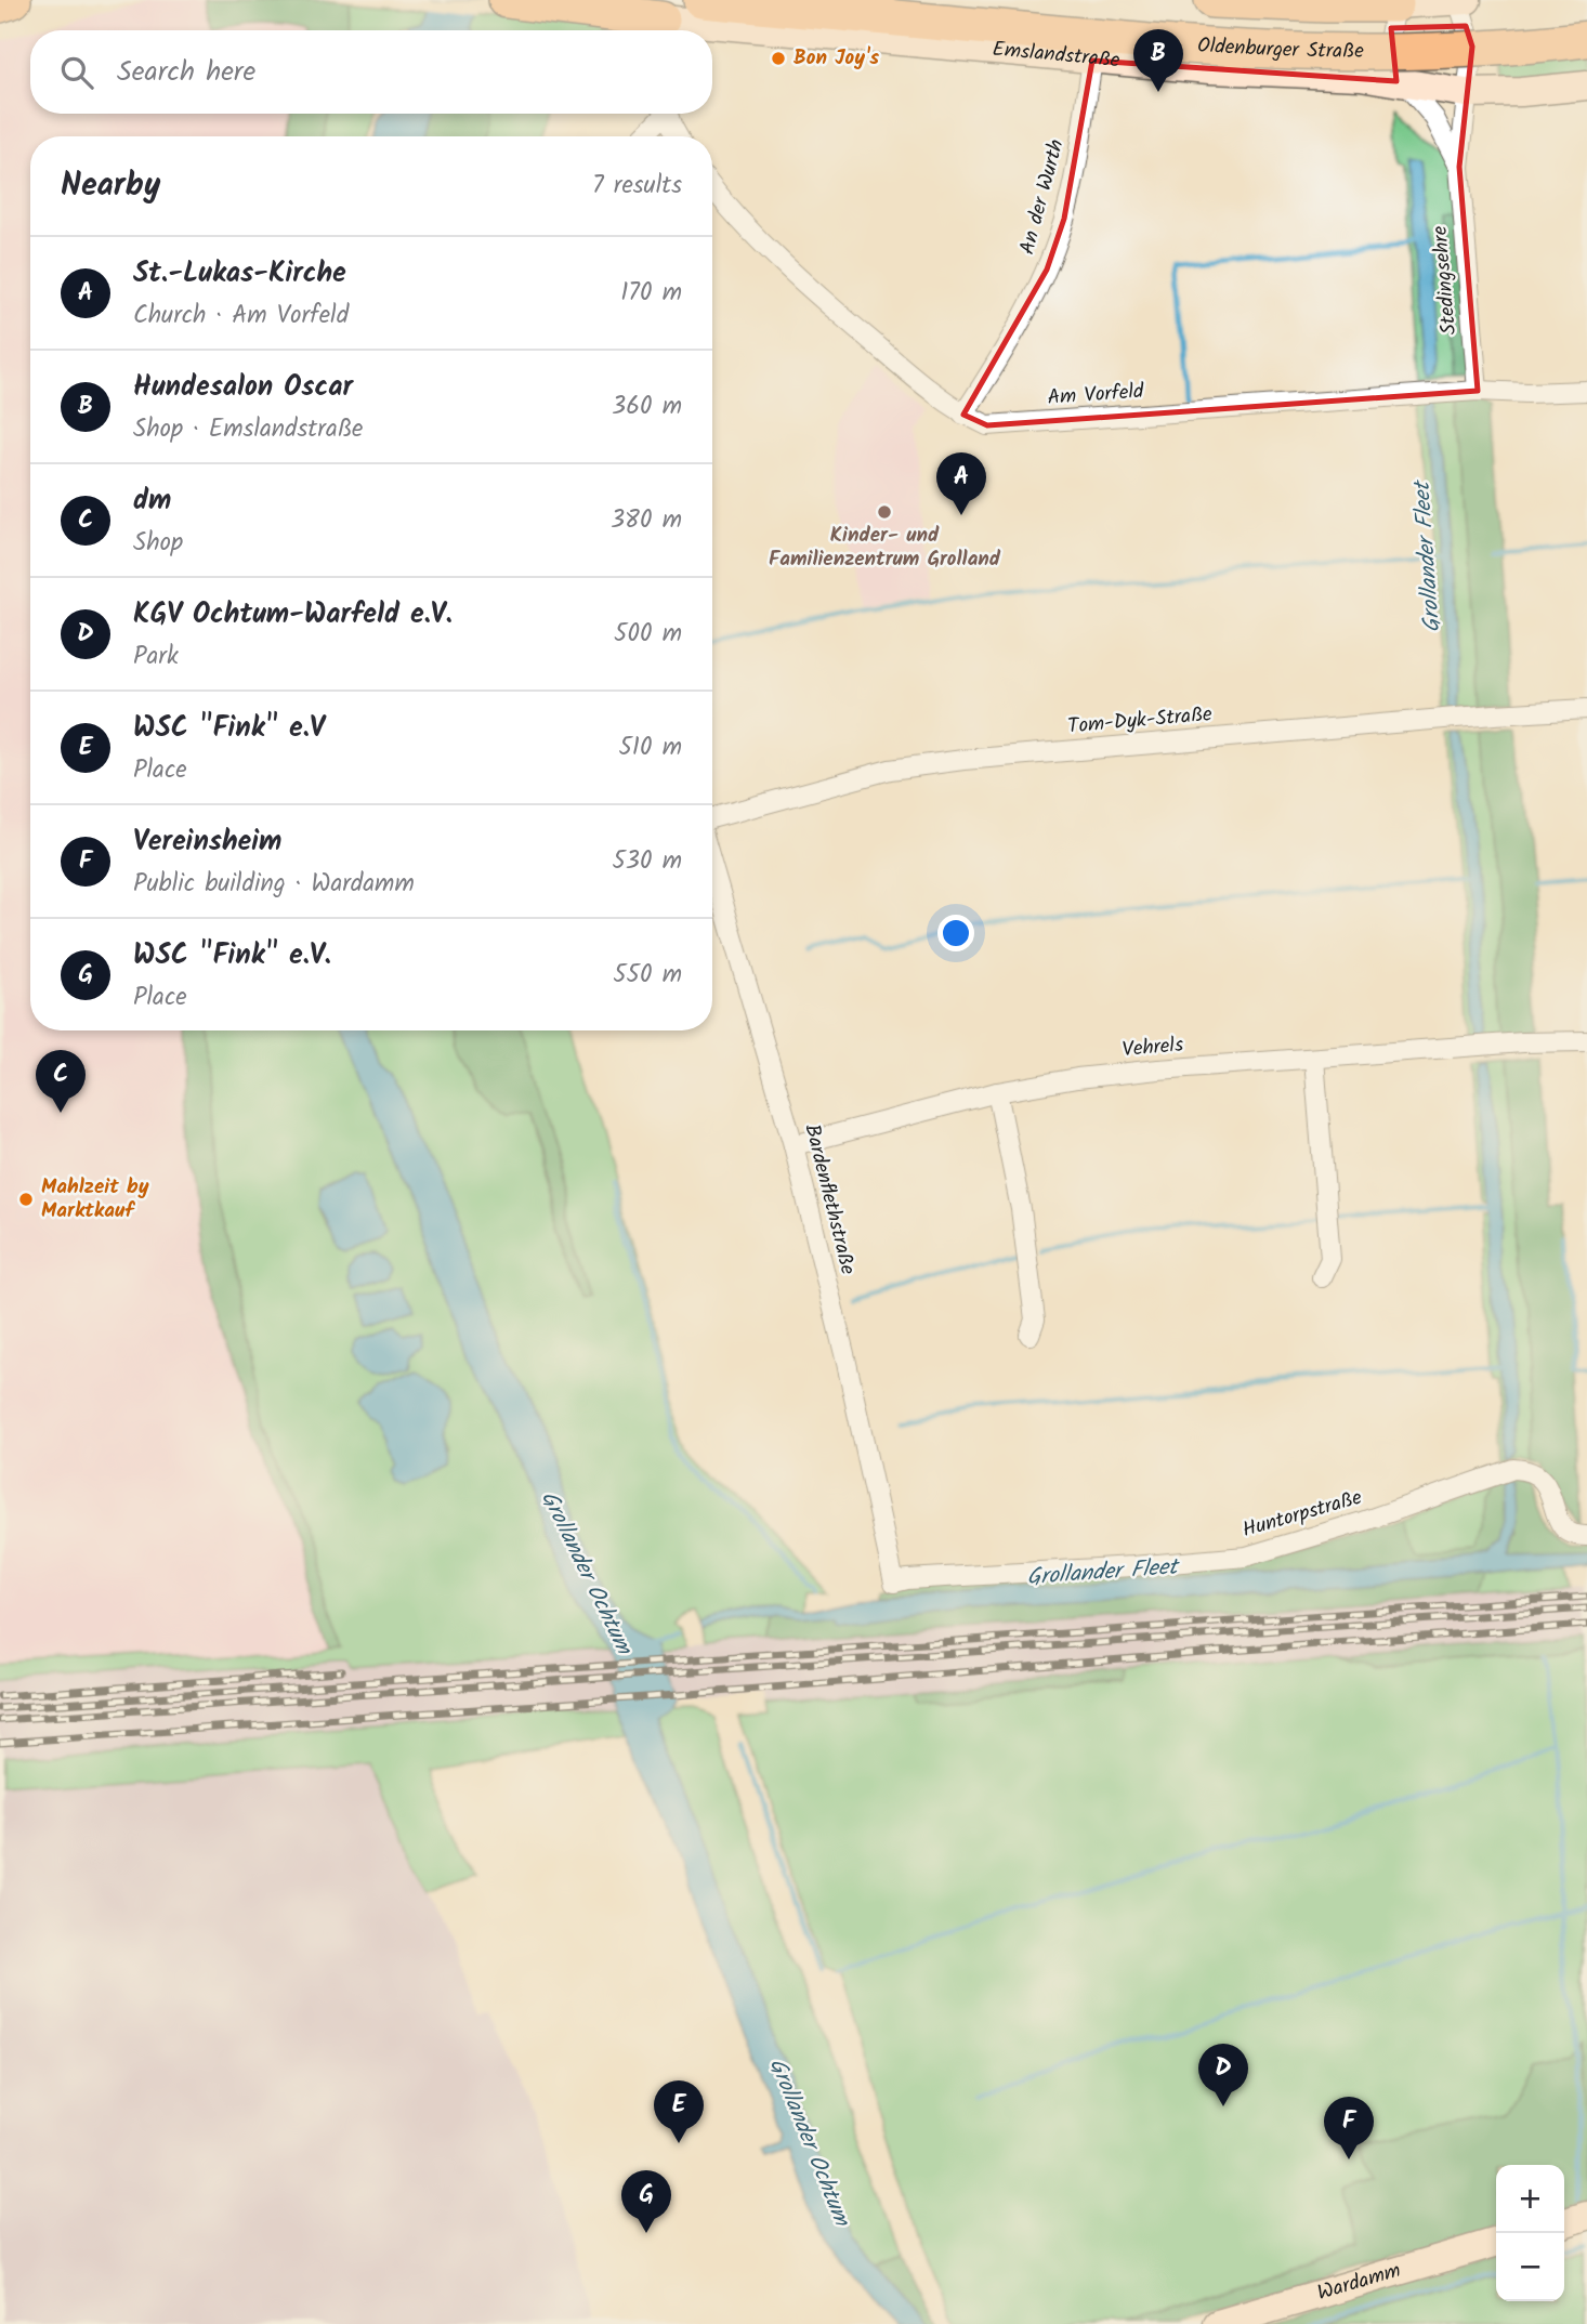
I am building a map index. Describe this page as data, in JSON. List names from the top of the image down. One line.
{"streets":{"highway":["Oldenburger Straße"],"street":["Emslandstraße","An der Wurth","Stedingsehre","Am Vorfeld","Tom-Dyk-Straße","Vehrels","Bardenflethstraße","Huntorpstraße","Wardamm"]},"crossings":[["Emslandstraße","An der Wurth"],["Emslandstraße","Stedingsehre"],["An der Wurth","Am Vorfeld"],["Stedingsehre","Am Vorfeld"],["Vehrels","Bardenflethstraße"],["Bardenflethstraße","Huntorpstraße"]],"water":["Grollander Fleet","Grollander Ochtum"],"places":["Bon Joy's","Kinder- und Familienzentrum Grolland","Mahlzeit by Marktkauf"],"page":{"pins":["B","A","C","D","E","F","G"],"search":"Search here","heading":["Nearby","7 results"],"list":[{"mark":"A","name":"St.-Lukas-Kirche","note":"Church · Am Vorfeld","value":"170 m"},{"mark":"B","name":"Hundesalon Oscar","note":"Shop · Emslandstraße","value":"360 m"},{"mark":"C","name":"dm","note":"Shop","value":"380 m"},{"mark":"D","name":"KGV Ochtum-Warfeld e.V.","note":"Park","value":"500 m"},{"mark":"E","name":"WSC \"Fink\" e.V","note":"Place","value":"510 m"},{"mark":"F","name":"Vereinsheim","note":"Public building · Wardamm","value":"530 m"},{"mark":"G","name":"WSC \"Fink\" e.V.","note":"Place","value":"550 m"}],"map_buttons":["+","−"]}}
